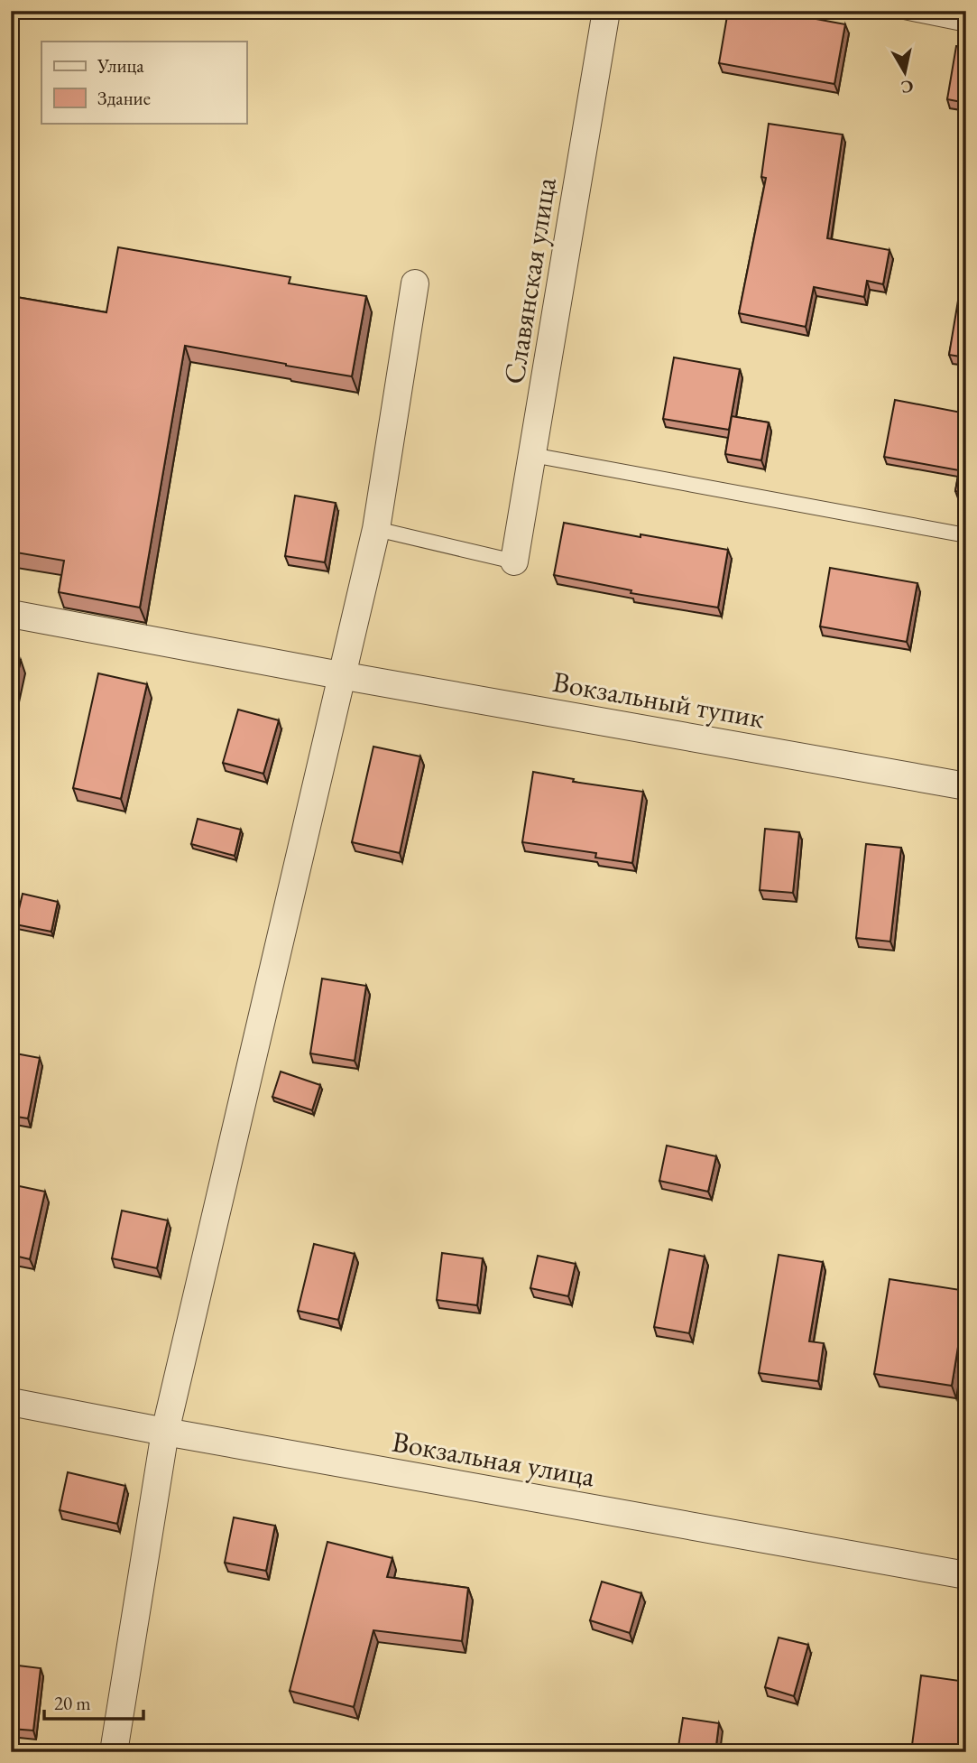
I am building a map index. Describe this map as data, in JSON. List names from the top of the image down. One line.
{"streets":{"street":["Славянская улица","Вокзальный тупик","Вокзальная улица"]},"legend":["Улица","Здание"],"scale_bar":"20 m","north":"bottom"}
